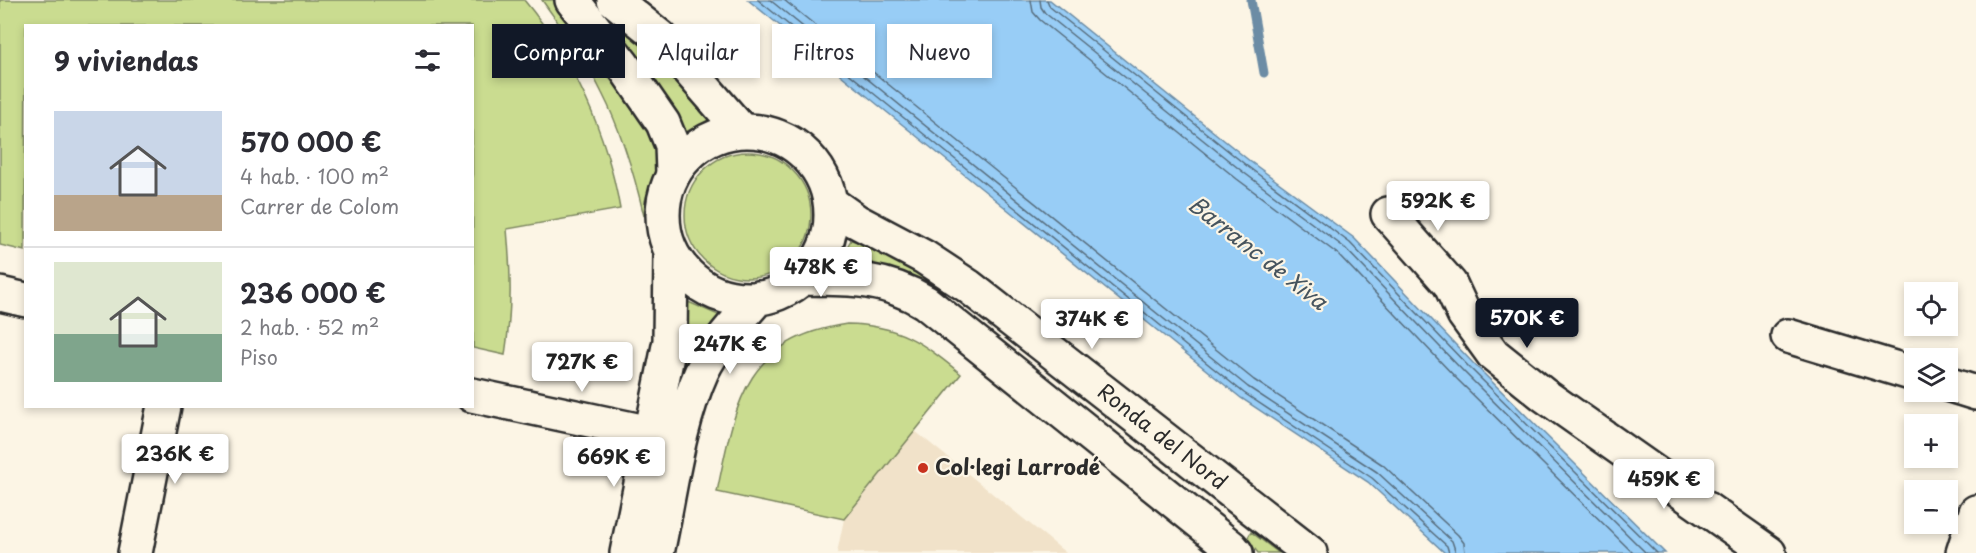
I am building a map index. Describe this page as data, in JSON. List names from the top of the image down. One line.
{"streets":{"street":["Ronda del Nord"]},"water":["Barranc de Xiva"],"places":["Col·legi Larrodé"],"page":{"chip":["Comprar","Alquilar","Filtros","Nuevo"],"heading":"9 viviendas","list":[{"name":"570 000 €","note":"4 hab. · 100 m² · Carrer de Colom"},{"name":"236 000 €","note":"2 hab. · 52 m² · Piso"}],"price":["592K €","478K €","570K €","374K €","247K €","727K €","236K €","669K €","459K €"],"map_buttons":["+","−"]}}
